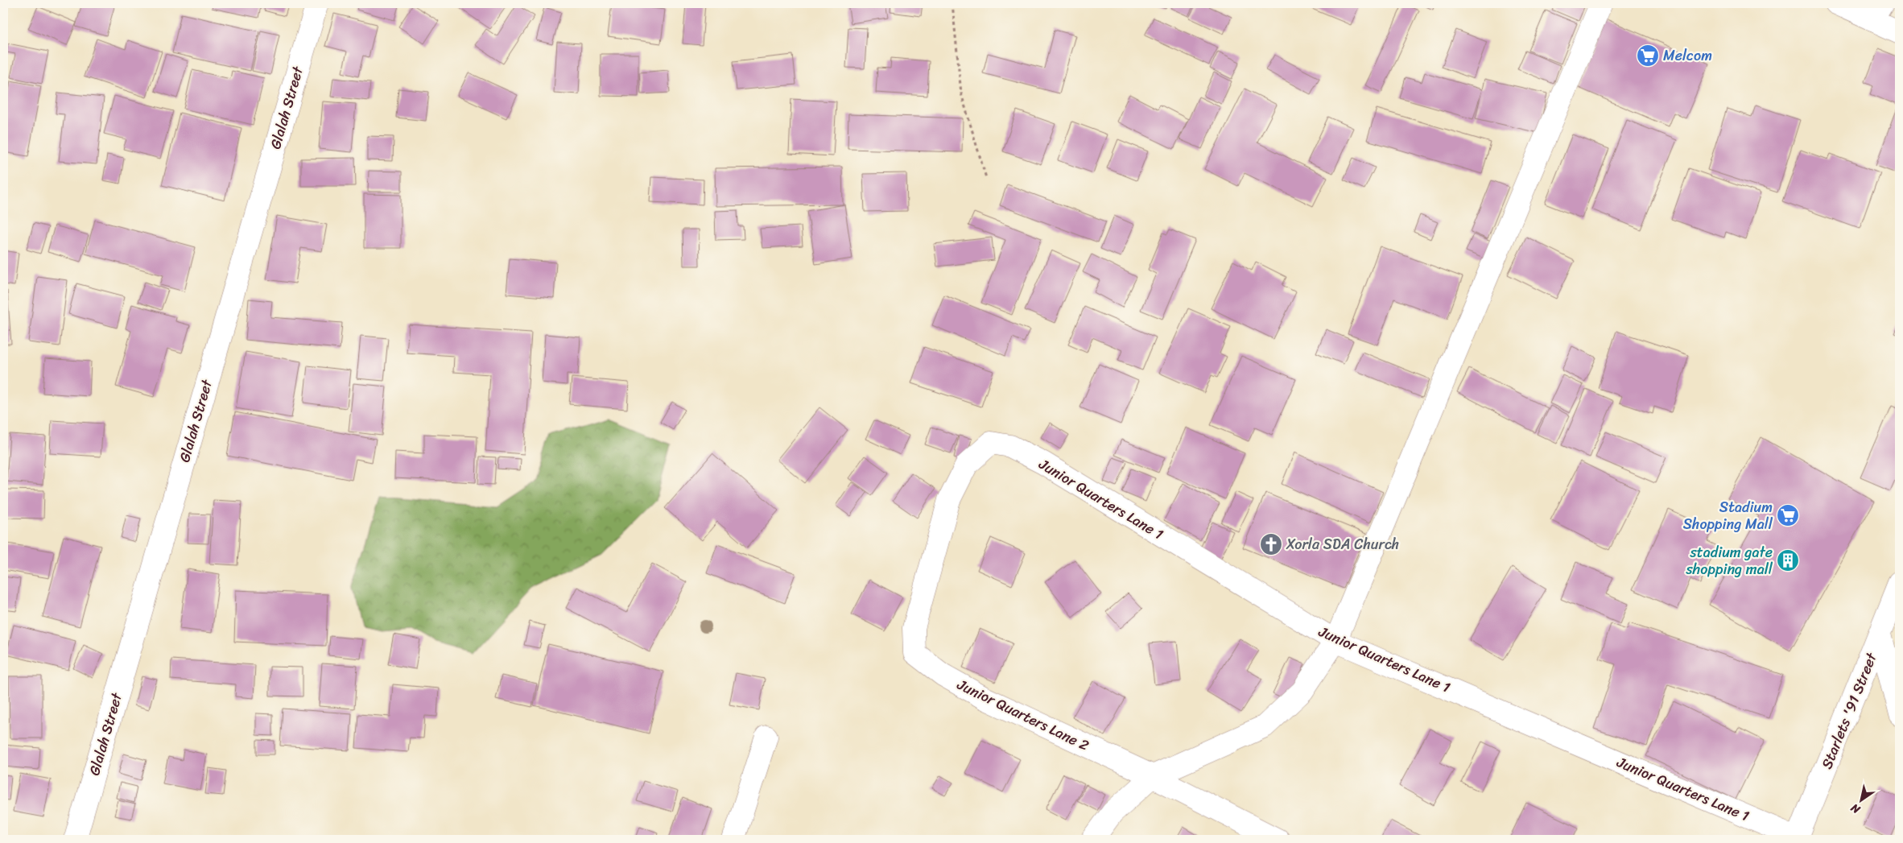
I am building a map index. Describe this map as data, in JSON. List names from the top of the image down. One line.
{"streets":{"street":["Glalah Street","Junior Quarters Lane 1","Starlets '91 Street","Junior Quarters Lane 2"]},"crossings":[["Junior Quarters Lane 1","Starlets '91 Street"],["Junior Quarters Lane 1","Junior Quarters Lane 2"]],"places":{"supermarket":["Melcom","Stadium Shopping Mall"],"church":["Xorla SDA Church"],"building":["stadium gate shopping mall"]},"north":"bottom left"}
